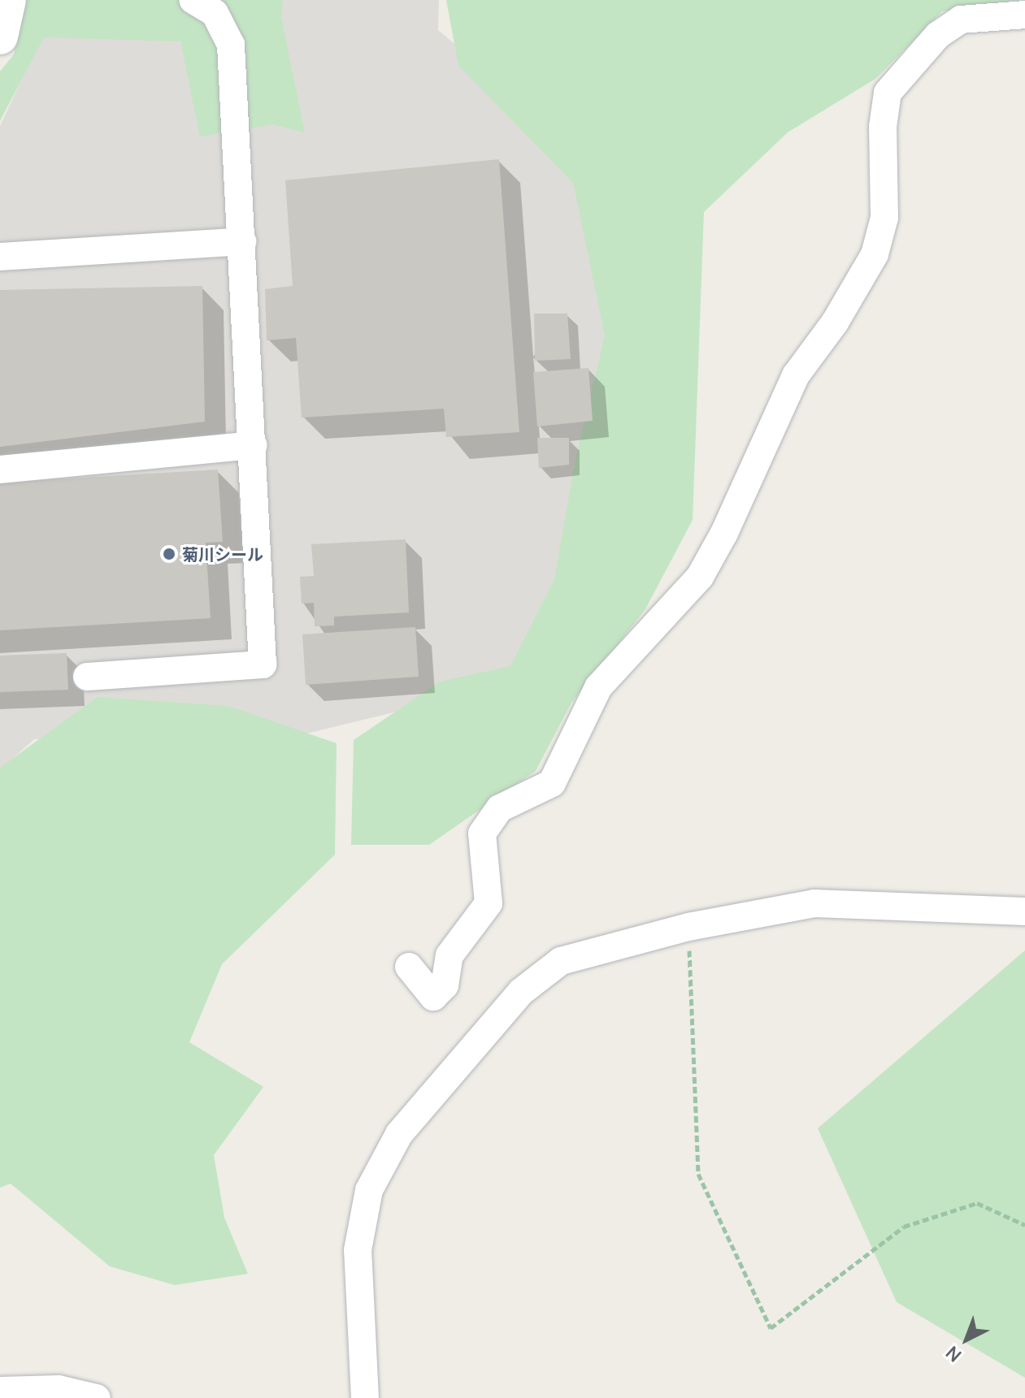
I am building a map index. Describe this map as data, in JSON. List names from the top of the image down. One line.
{"places":["菊川シール"],"north":"bottom left"}
